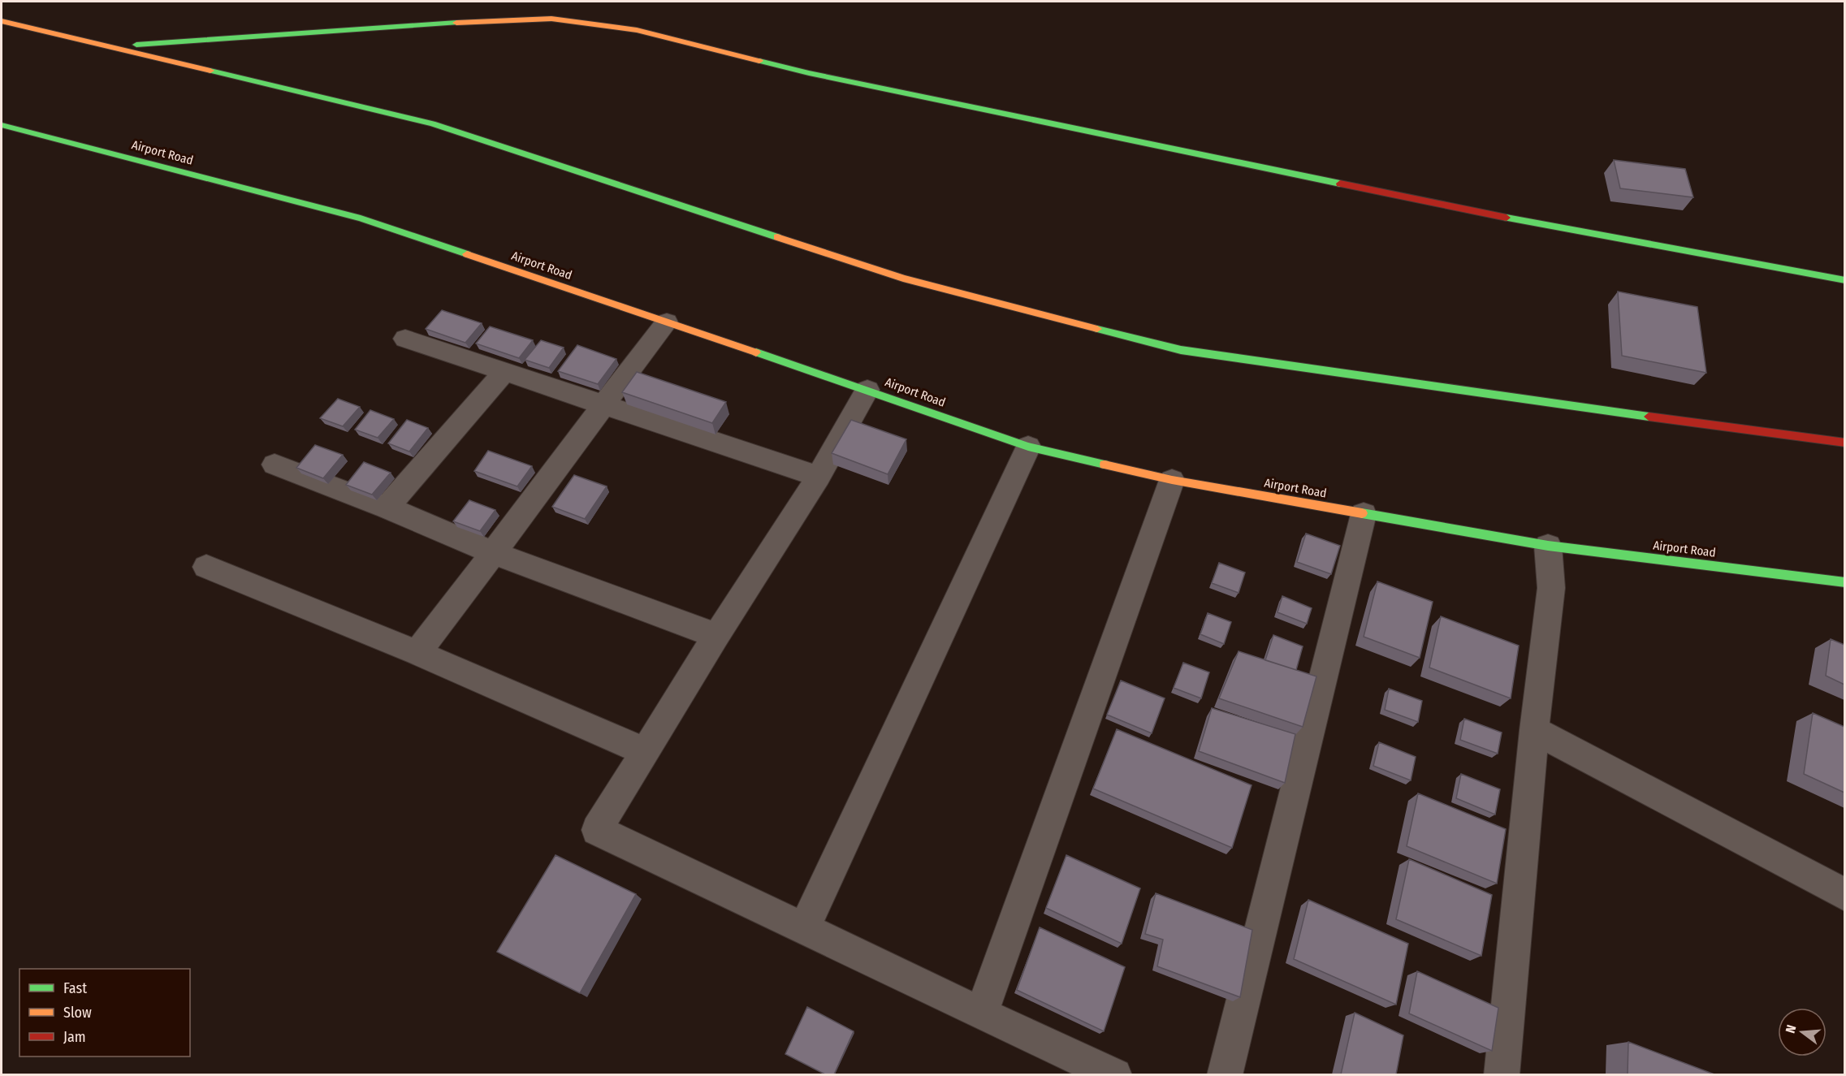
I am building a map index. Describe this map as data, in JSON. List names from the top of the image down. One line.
{"streets":{"main road":["Airport Road"]},"legend":["Fast","Slow","Jam"],"north":"left"}
